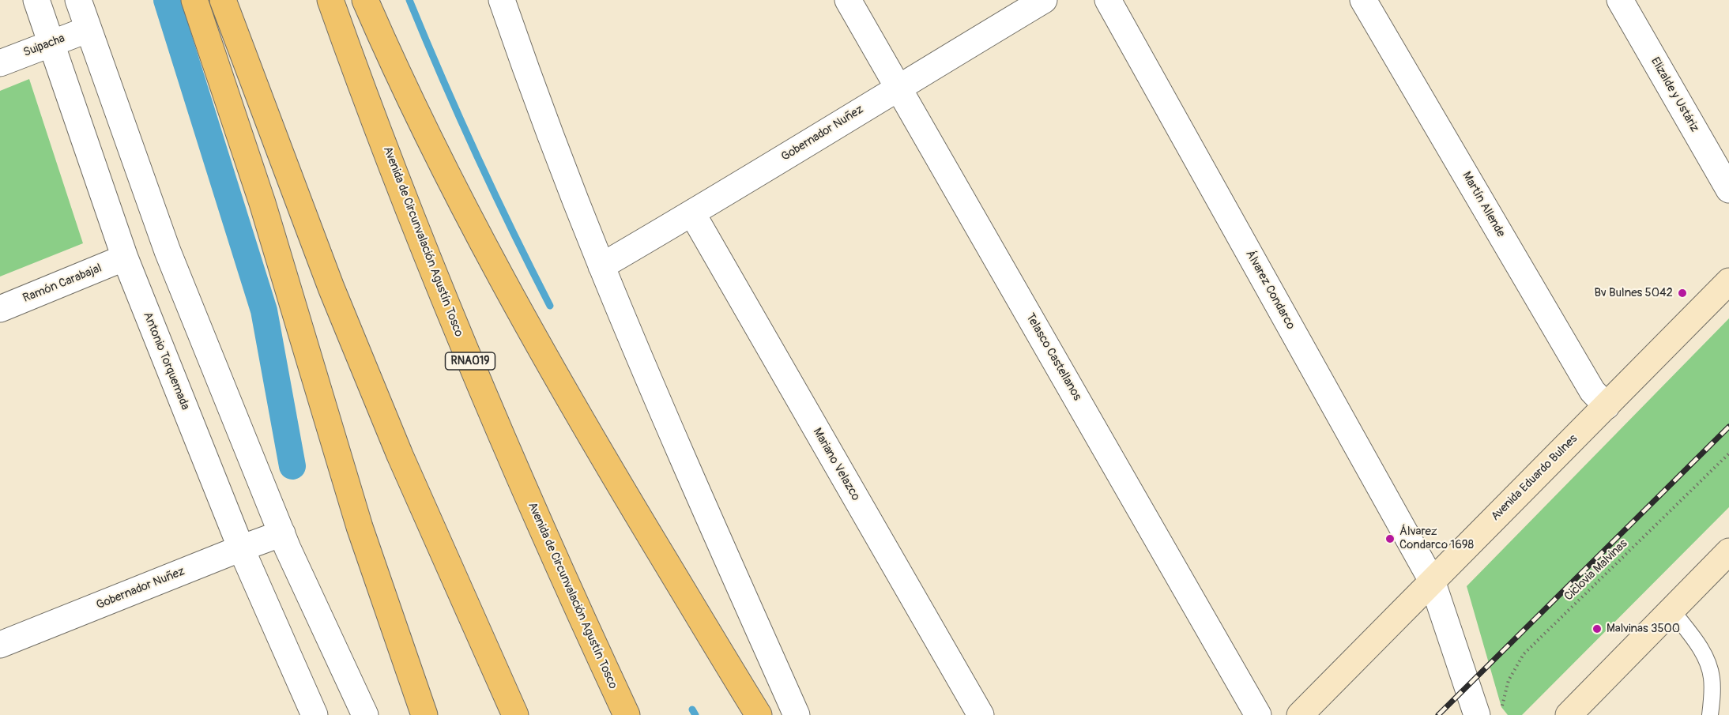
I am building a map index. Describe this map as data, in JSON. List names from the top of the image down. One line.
{"streets":{"highway":["Avenida de Circunvalación Agustín Tosco","RNA019"],"main road":["Avenida Eduardo Bulnes"],"street":["Suipacha","Elizalde y Ustáriz","Gobernador Nuñez","Martín Allende","Ramón Carabajal","Álvarez Condarco","Telasco Castellanos","Antonio Torquemada","Mariano Velazco"],"path":["Ciclovia Malvinas"]},"crossings":[["Suipacha","Antonio Torquemada"],["Gobernador Nuñez","Telasco Castellanos"],["Gobernador Nuñez","Antonio Torquemada"],["Gobernador Nuñez","Mariano Velazco"],["Martín Allende","Avenida Eduardo Bulnes"],["Ramón Carabajal","Antonio Torquemada"],["Álvarez Condarco","Avenida Eduardo Bulnes"]],"places":["Bv Bulnes 5042","Álvarez Condarco 1698","Malvinas 3500"]}
